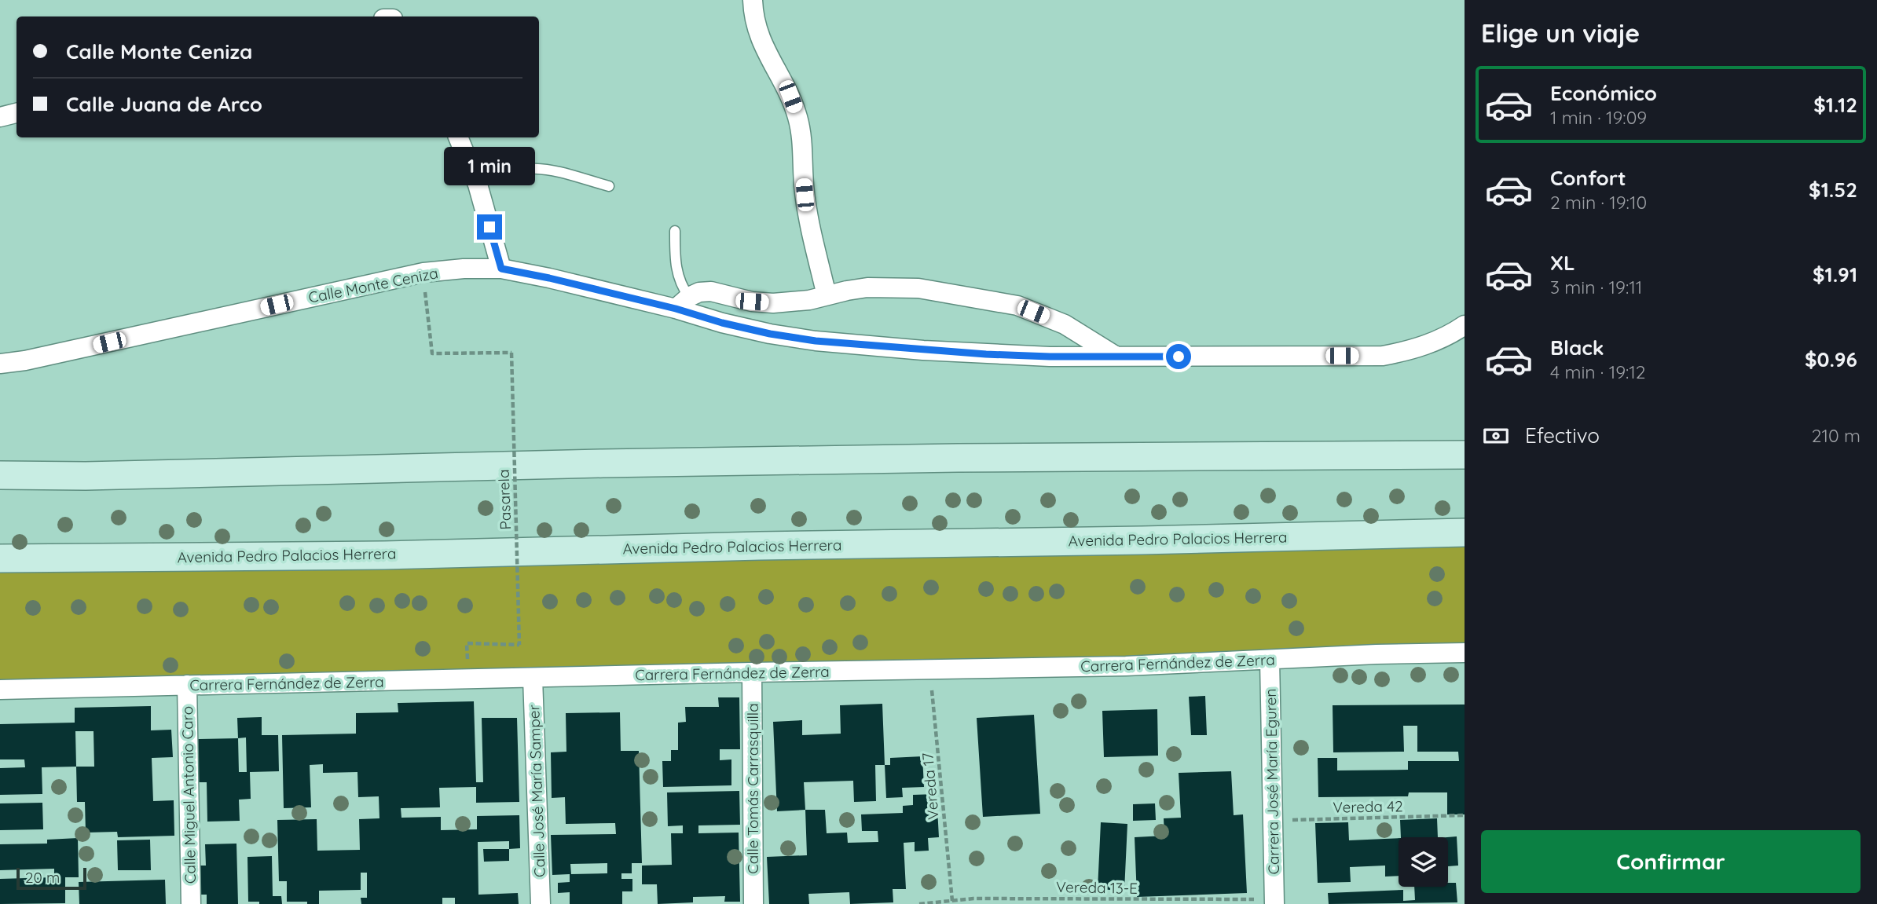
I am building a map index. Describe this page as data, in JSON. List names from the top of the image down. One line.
{"streets":{"main road":["Avenida Pedro Palacios Herrera"],"street":["Calle Monte Ceniza","Carrera Fernández de Zerra","Carrera José María Eguren","Calle Tomás Carrasquilla","Calle José María Samper","Calle Miguel Antonio Caro"],"path":["Pasarela","Vereda 17","Vereda 42","Vereda 13-E"]},"crossings":[["Calle Monte Ceniza","Pasarela"],["Carrera Fernández de Zerra","Carrera José María Eguren"],["Carrera Fernández de Zerra","Vereda 17"],["Carrera Fernández de Zerra","Calle Tomás Carrasquilla"],["Carrera Fernández de Zerra","Calle José María Samper"],["Carrera Fernández de Zerra","Calle Miguel Antonio Caro"],["Carrera José María Eguren","Vereda 42"],["Carrera José María Eguren","Vereda 13-E"],["Vereda 17","Vereda 13-E"]],"scale_bar":"20 m","page":{"heading":"Elige un viaje","banner":["Calle Monte Ceniza","Calle Juana de Arco"],"list":[{"name":"Económico","note":"1 min · 19:09","value":"$1.12"},{"name":"Confort","note":"2 min · 19:10","value":"$1.52"},{"name":"XL","note":"3 min · 19:11","value":"$1.91"},{"name":"Black","note":"4 min · 19:12","value":"$0.96"}],"bubble":"1 min","pay":["Efectivo","210 m"],"buttons":"Confirmar","scale":"20 m"}}
